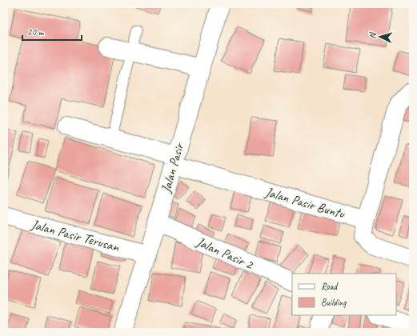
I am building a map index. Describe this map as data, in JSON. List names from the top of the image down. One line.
{"streets":{"street":["Jalan Pasir","Jalan Pasir Buntu","Jalan Pasir Terusan","Jalan Pasir 2"]},"crossings":[["Jalan Pasir","Jalan Pasir Buntu"],["Jalan Pasir","Jalan Pasir Terusan"],["Jalan Pasir","Jalan Pasir 2"]],"legend":["Road","Building"],"scale_bar":"20 m","north":"left"}
